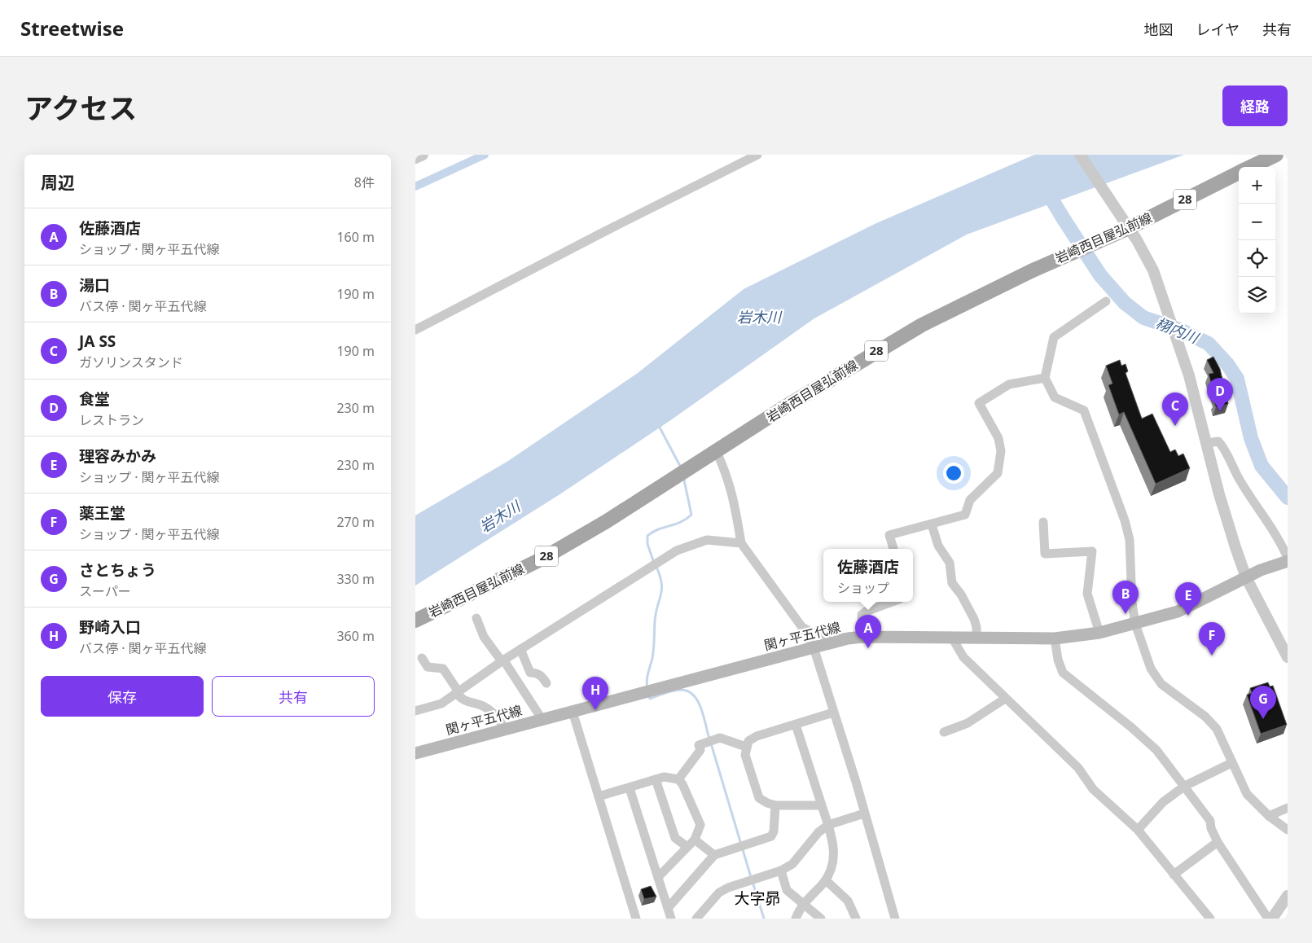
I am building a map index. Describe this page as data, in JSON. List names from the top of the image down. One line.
{"streets":{"main road":["28","岩崎西目屋弘前線","関ヶ平五代線"]},"districts":["大字昴"],"water":["岩木川","栩内川"],"page":{"header":"Streetwise","nav":["地図","レイヤ","共有"],"title":"アクセス","buttons":["経路",["保存","共有"]],"heading":["周辺","8件"],"map_buttons":["+","−"],"list":[{"mark":"A","name":"佐藤酒店","note":"ショップ · 関ヶ平五代線","value":"160 m"},{"mark":"B","name":"湯口","note":"バス停 · 関ヶ平五代線","value":"190 m"},{"mark":"C","name":"JA SS","note":"ガソリンスタンド","value":"190 m"},{"mark":"D","name":"食堂","note":"レストラン","value":"230 m"},{"mark":"E","name":"理容みかみ","note":"ショップ · 関ヶ平五代線","value":"230 m"},{"mark":"F","name":"薬王堂","note":"ショップ · 関ヶ平五代線","value":"270 m"},{"mark":"G","name":"さとちょう","note":"スーパー","value":"330 m"},{"mark":"H","name":"野崎入口","note":"バス停 · 関ヶ平五代線","value":"360 m"}],"pins":["D","C","B","E","A","F","H","G"],"popup":["佐藤酒店","ショップ"]}}
